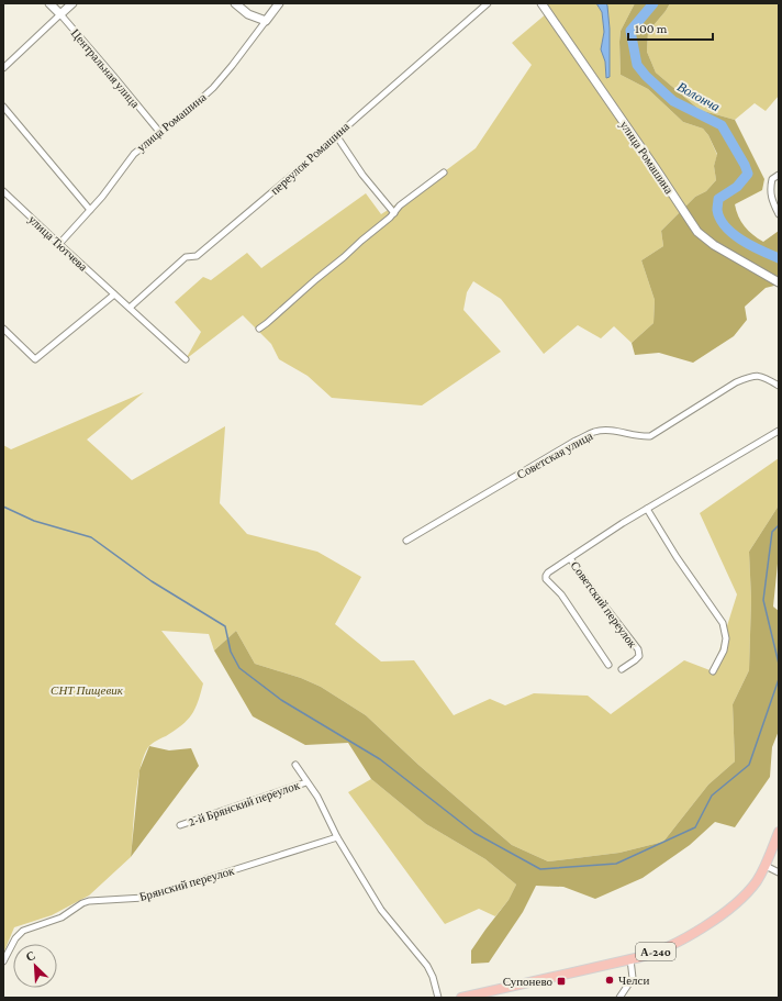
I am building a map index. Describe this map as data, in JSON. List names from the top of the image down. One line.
{"streets":{"main road":["А-240"],"street":["Центральная улица","улица Ромашина","переулок Ромашина","улица Тютчева","Советская улица","Советский переулок","2-й Брянский переулок","Брянский переулок"]},"crossings":[["Центральная улица","улица Ромашина"],["улица Ромашина","улица Тютчева"],["переулок Ромашина","улица Тютчева"]],"water":["Волонча"],"parks":["СНТ Пищевик"],"places":{"other":["Челси"],"transit":["Супонево"]},"scale_bar":"100 m","north":"top left"}
